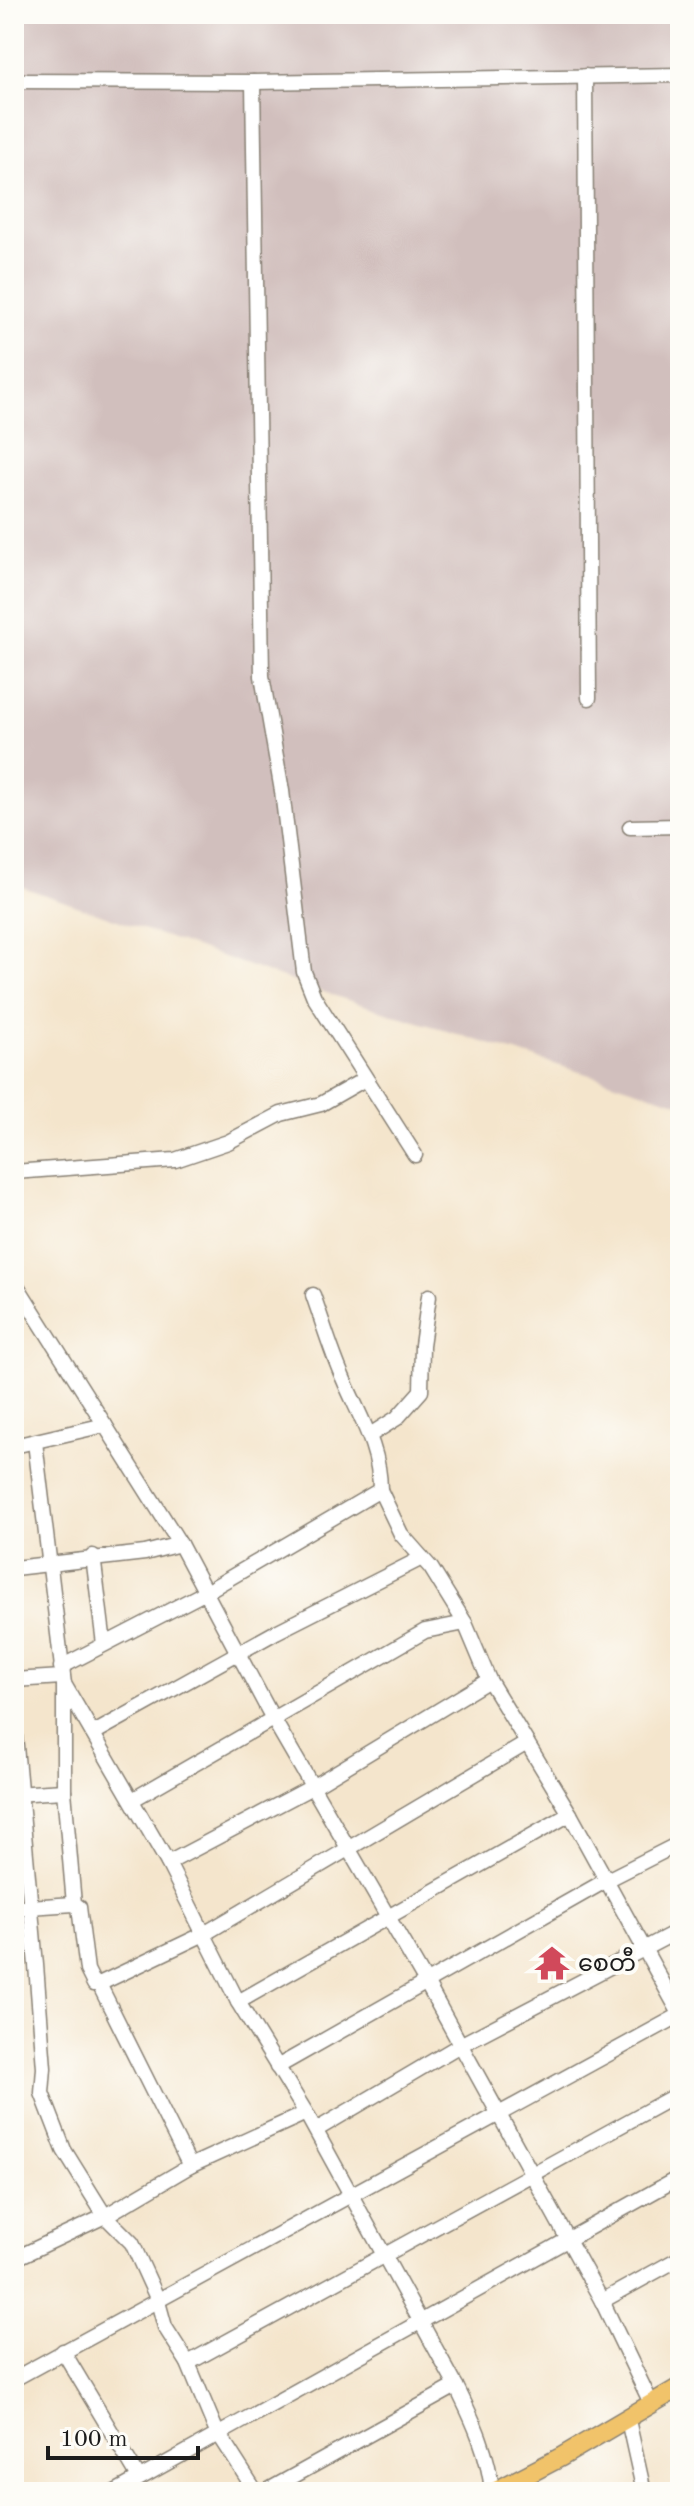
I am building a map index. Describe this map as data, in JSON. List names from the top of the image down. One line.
{"places":{"temple":["စေတီ"]},"scale_bar":"100 m"}
